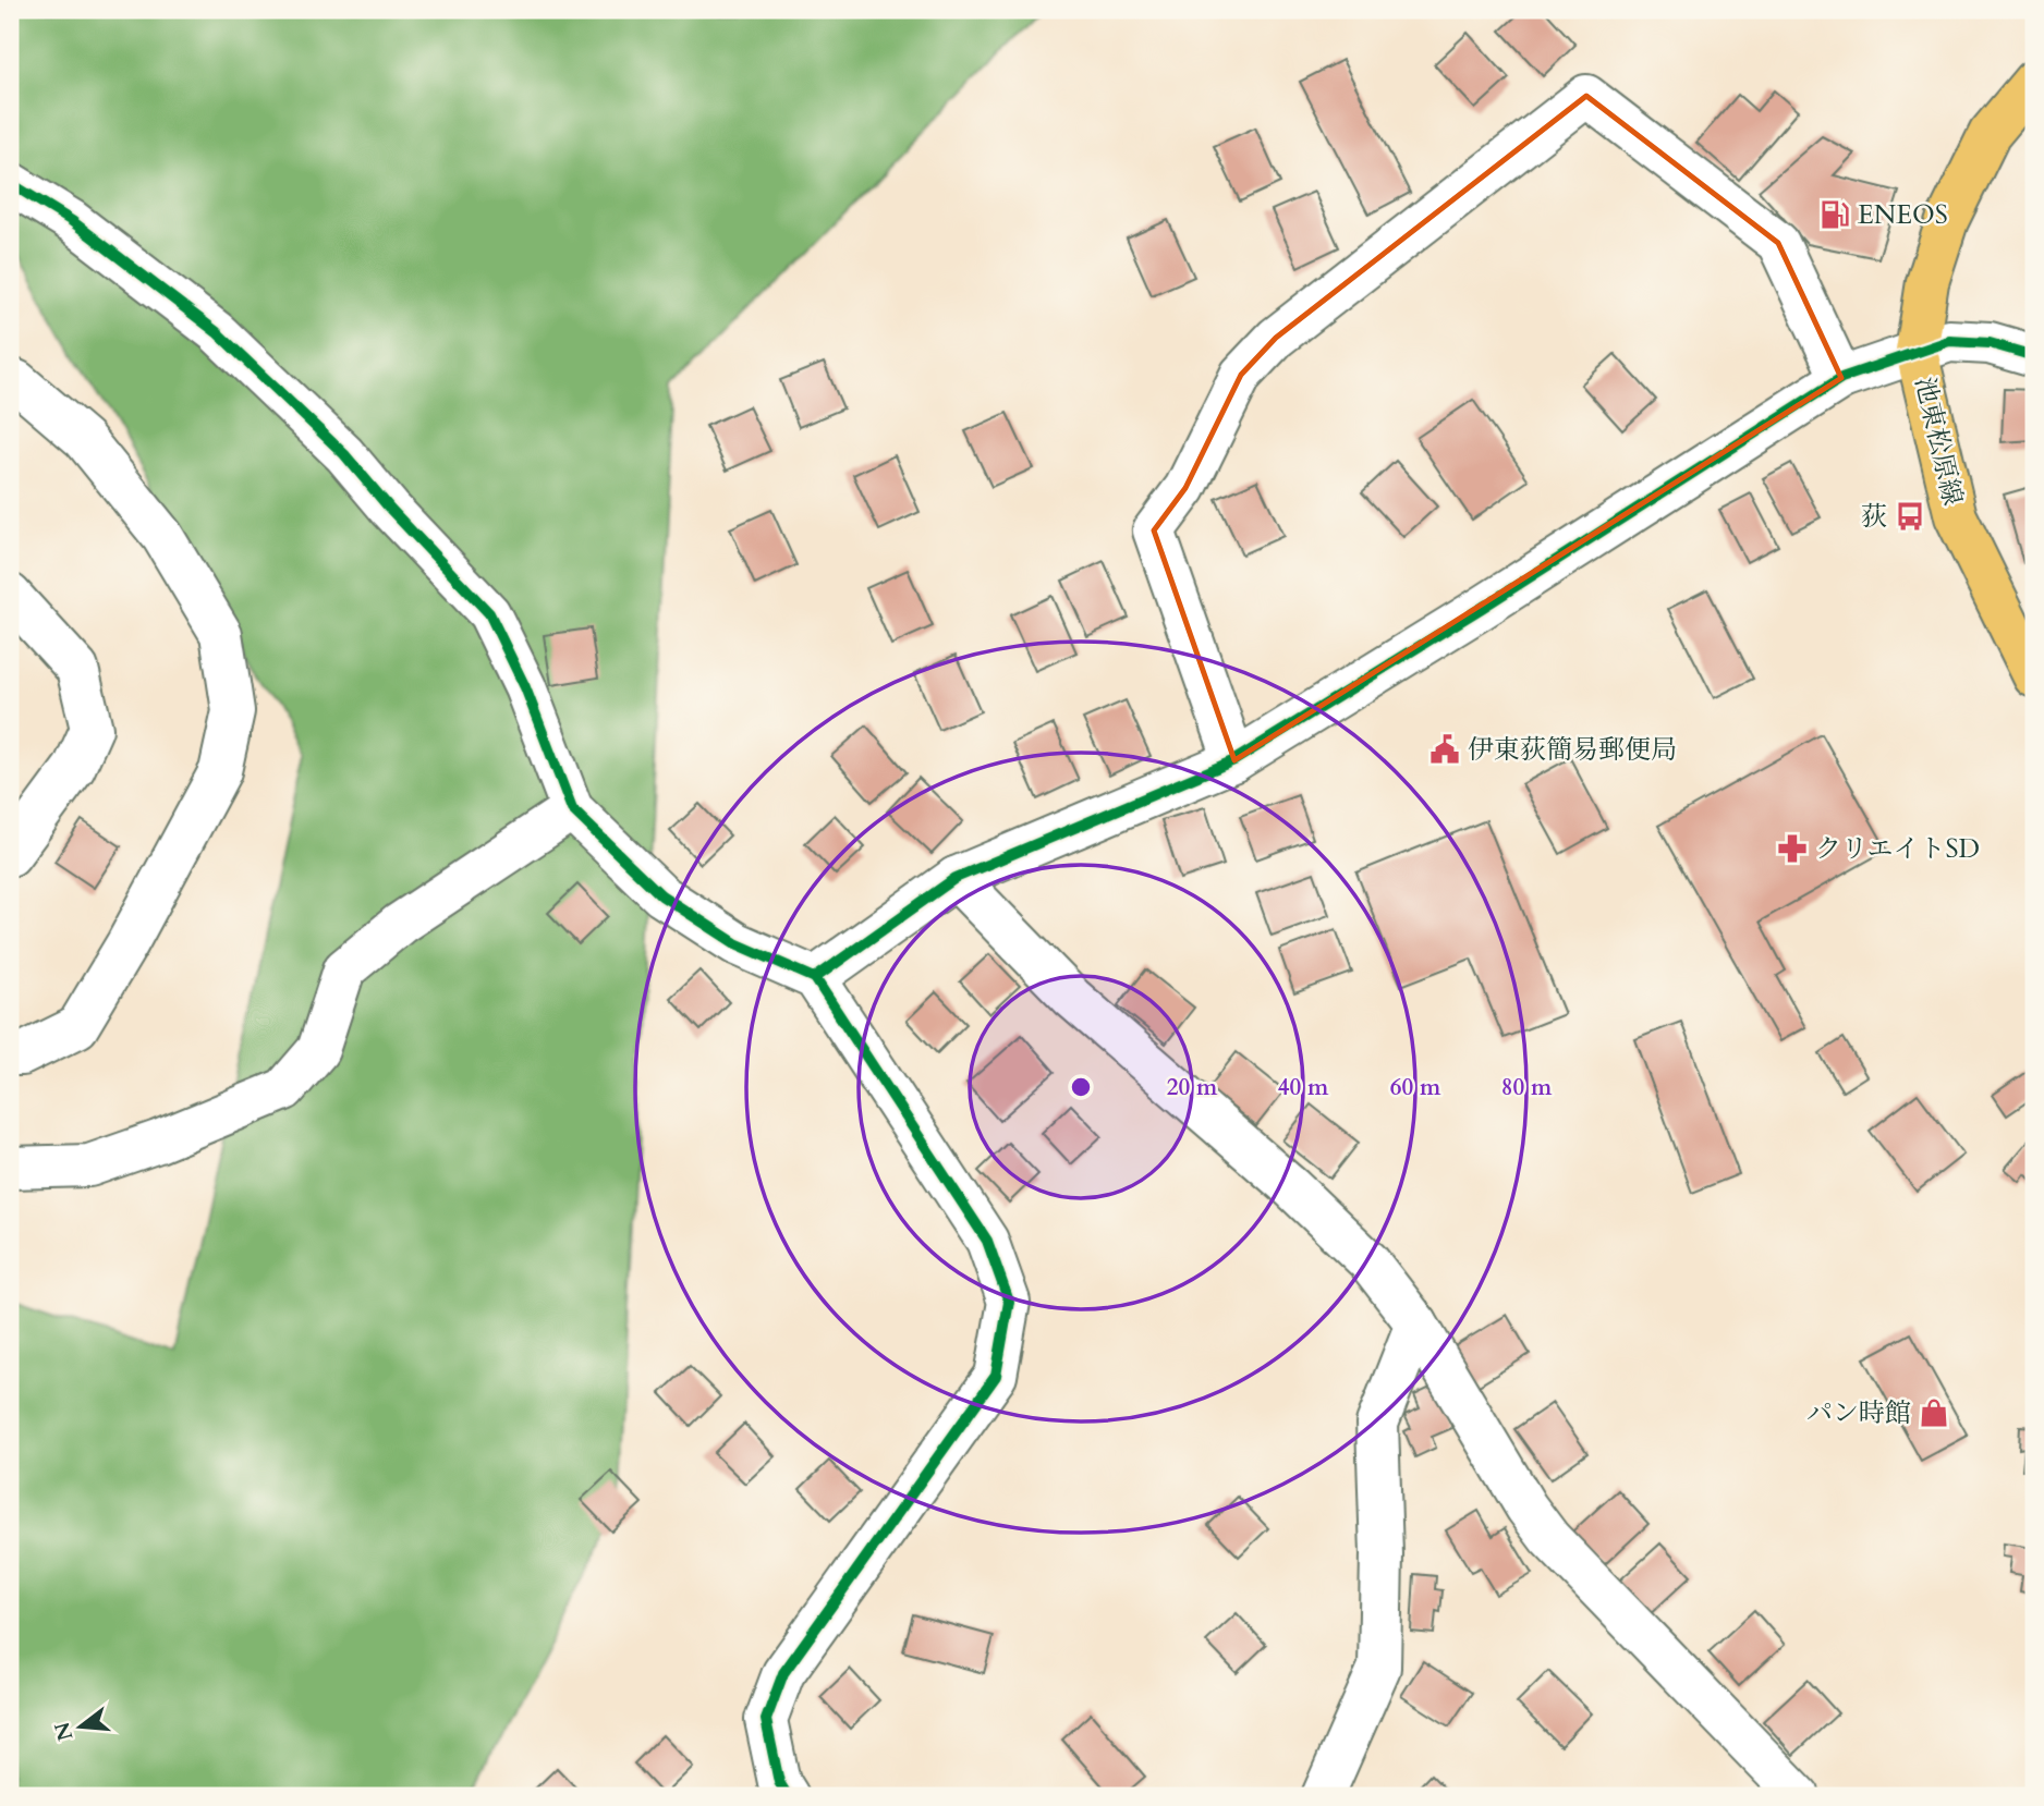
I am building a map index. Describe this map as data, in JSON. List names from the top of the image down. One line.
{"streets":{"main road":["池東松原線"]},"places":{"fuel station":["ENEOS"],"bus stop":["荻"],"public building":["伊東荻簡易郵便局"],"pharmacy":["クリエイトSD"],"shop":["パン時館"]},"north":"left","rings":["20 m","40 m","60 m","80 m"]}
